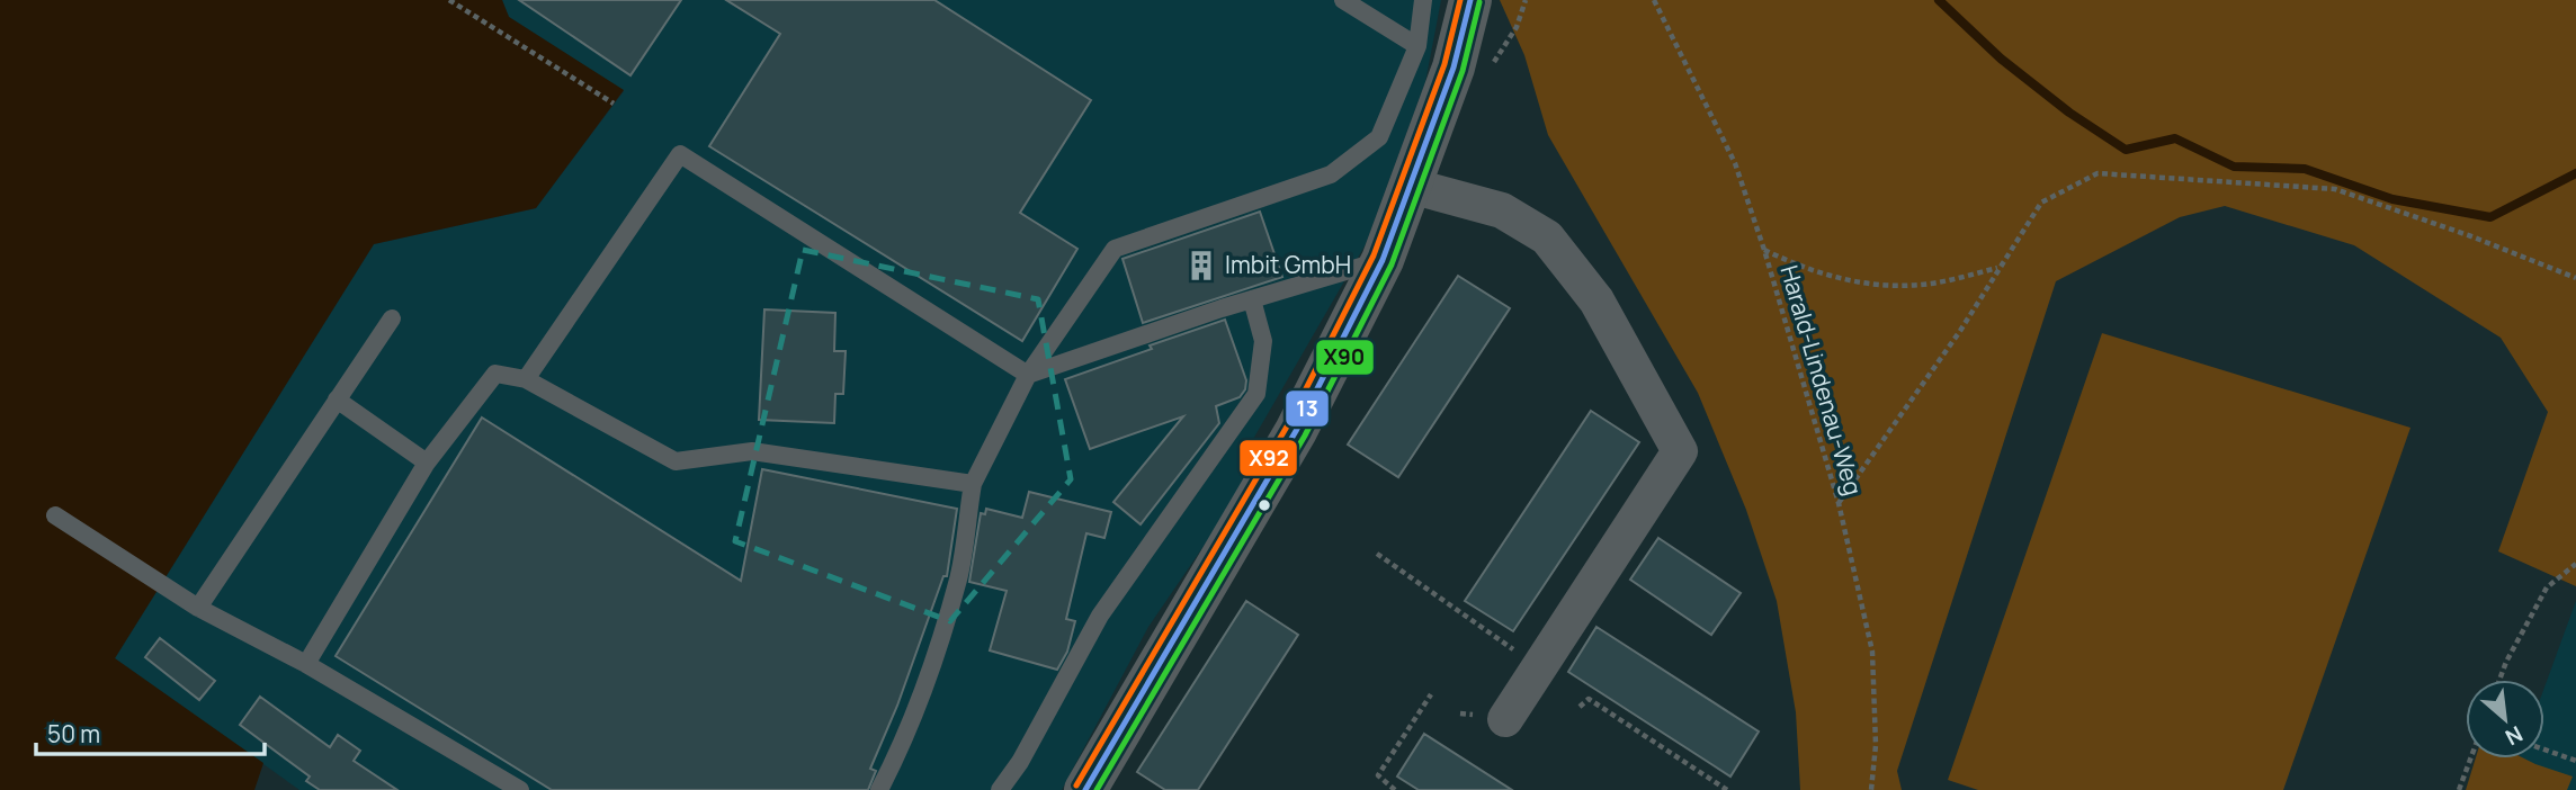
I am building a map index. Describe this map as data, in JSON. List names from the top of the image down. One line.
{"streets":{"path":["Harald-Lindenau-Weg"]},"places":{"building":["lmbit GmbH"]},"lines":["transit line 13","transit line X92","transit line X90"],"scale_bar":"50 m","north":"bottom right"}
